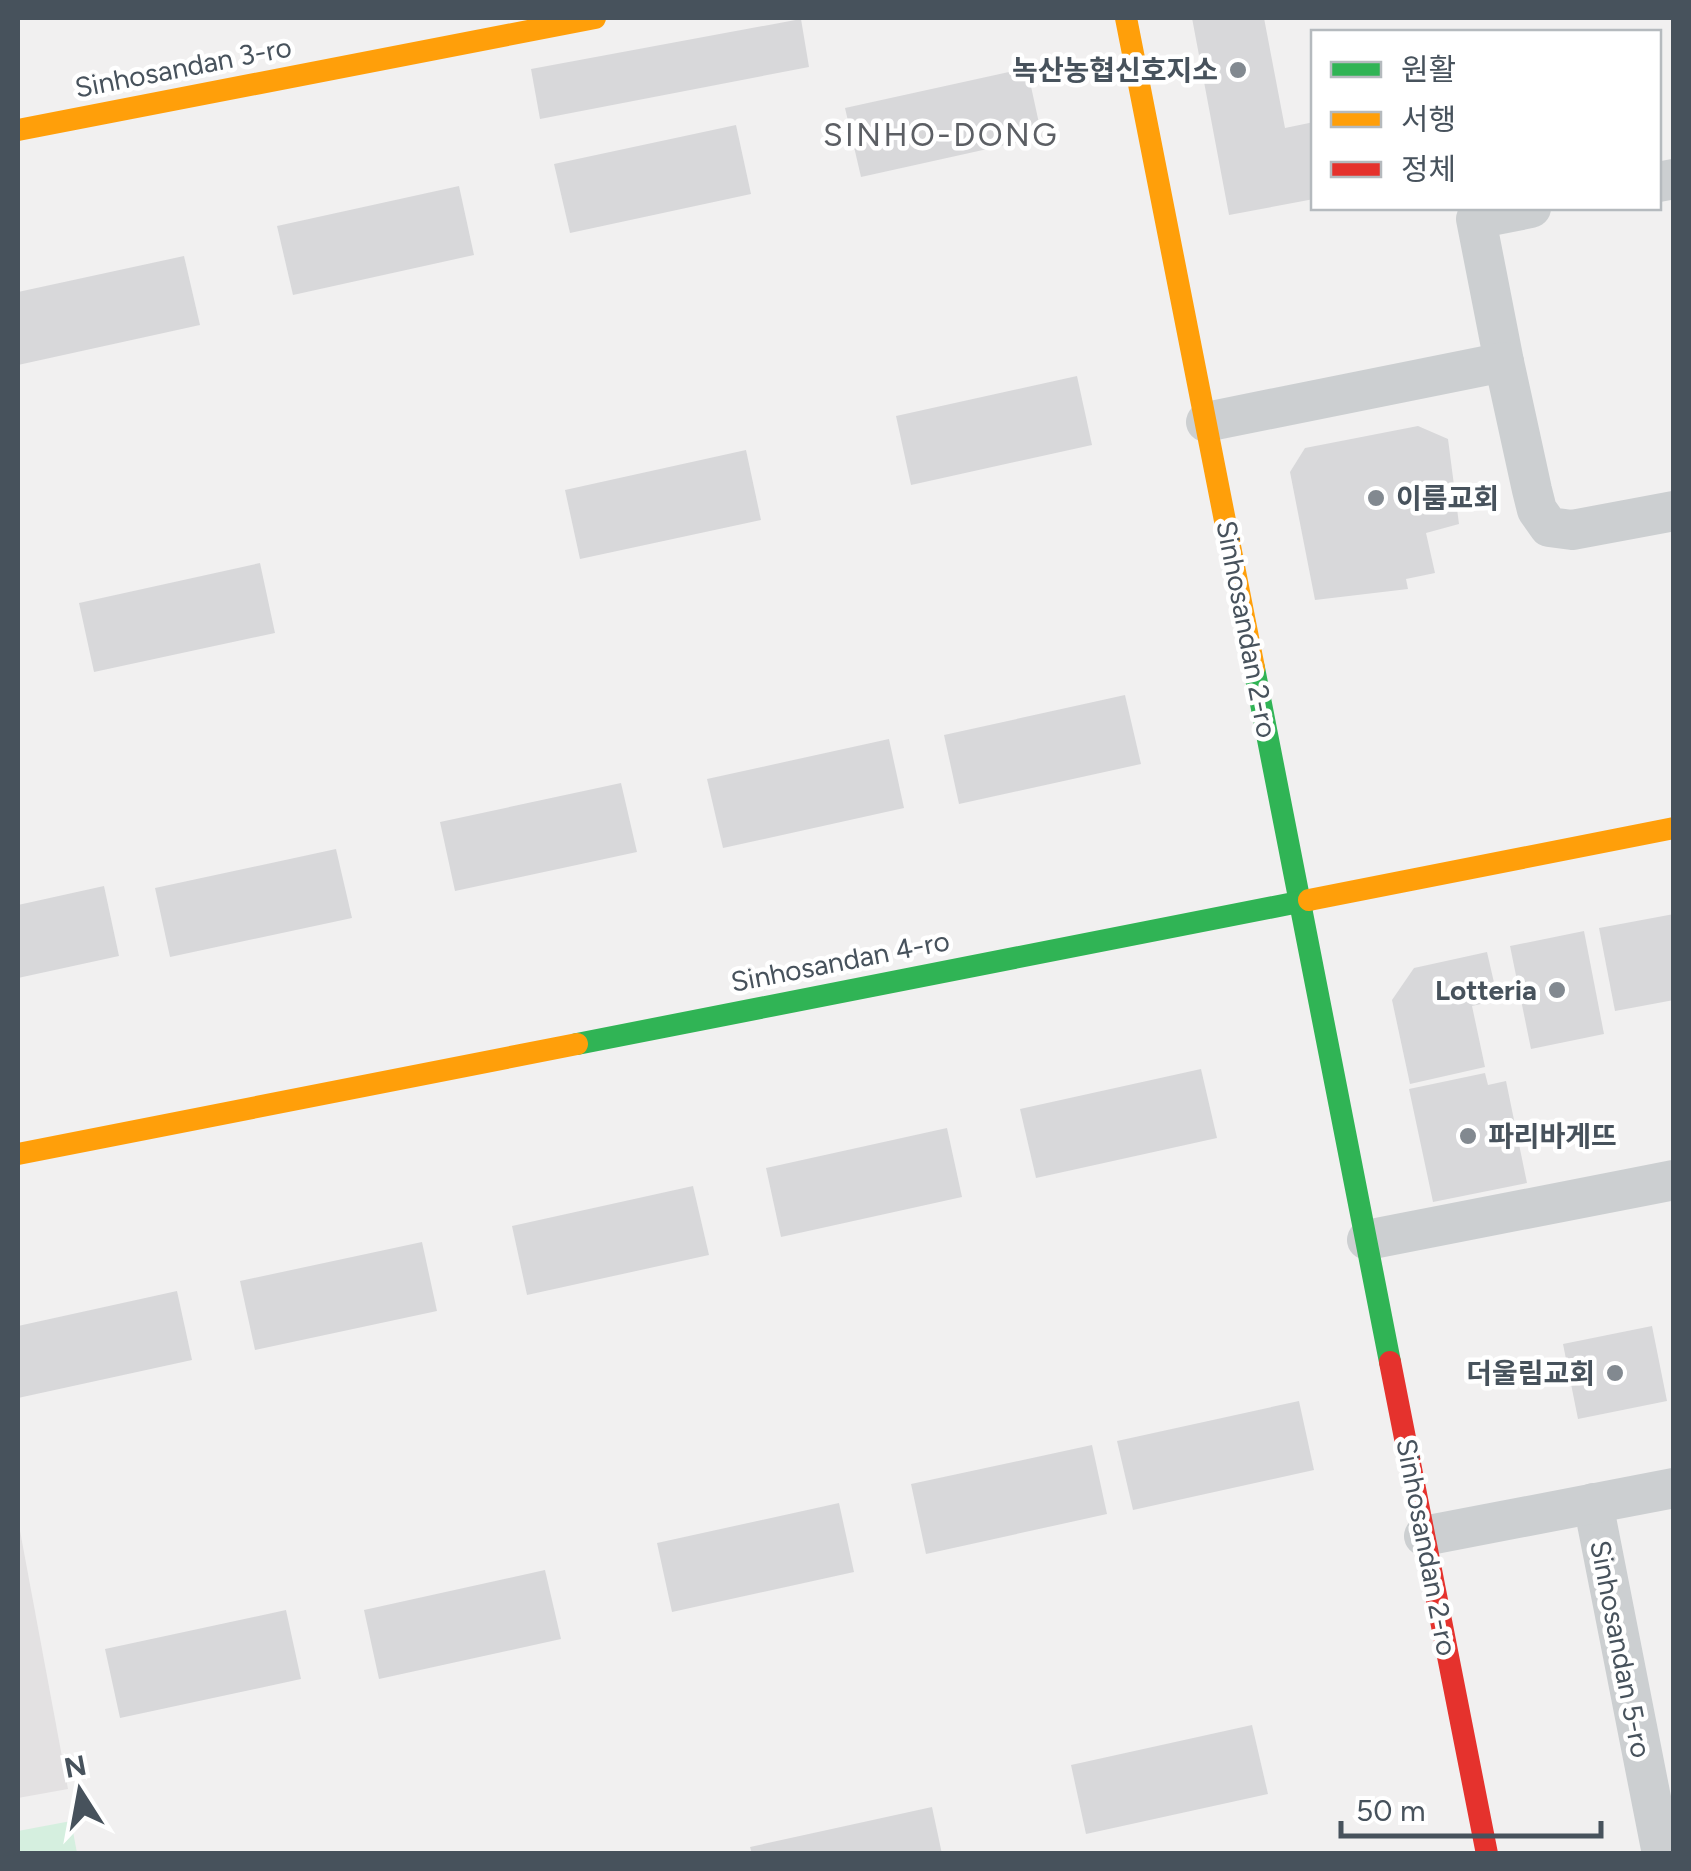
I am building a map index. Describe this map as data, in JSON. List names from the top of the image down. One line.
{"streets":{"main road":["Sinhosandan 3-ro","Sinhosandan 2-ro","Sinhosandan 4-ro"],"street":["Sinhosandan 5-ro"]},"crossings":[["Sinhosandan 2-ro","Sinhosandan 4-ro"]],"districts":["SINHO-DONG"],"places":["녹산농협신호지소","이룸교회","Lotteria","파리바게뜨","더울림교회"],"legend":["원활","서행","정체"],"scale_bar":"50 m","north":"top"}
